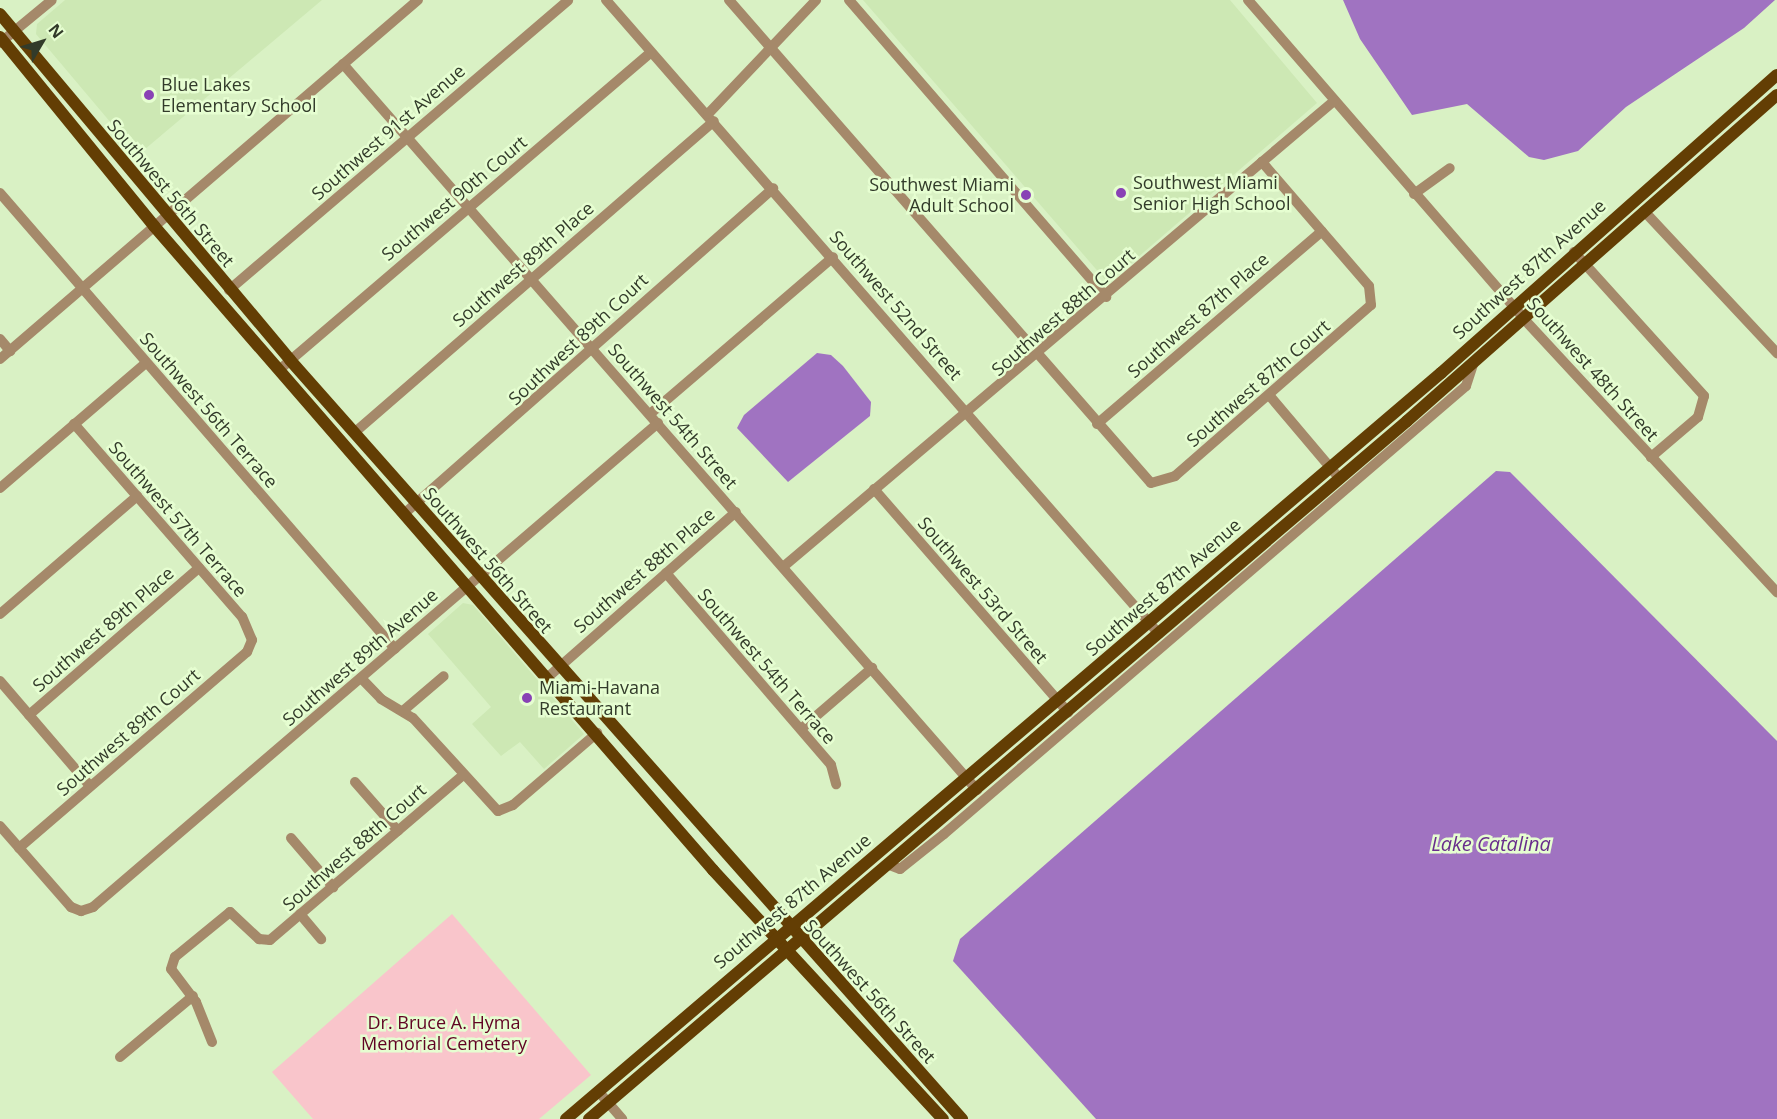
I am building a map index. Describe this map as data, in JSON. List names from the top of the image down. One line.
{"streets":{"main road":["Southwest 56th Street","Southwest 87th Avenue"],"street":["Southwest 91st Avenue","Southwest 90th Court","Southwest 89th Place","Southwest 52nd Street","Southwest 88th Court","Southwest 87th Place","Southwest 89th Court","Southwest 48th Street","Southwest 87th Court","Southwest 56th Terrace","Southwest 54th Street","Southwest 57th Terrace","Southwest 88th Place","Southwest 53rd Street","Southwest 89th Avenue","Southwest 54th Terrace"]},"crossings":[["Southwest 91st Avenue","Southwest 56th Street"],["Southwest 91st Avenue","Southwest 54th Street"],["Southwest 56th Street","Southwest 90th Court"],["Southwest 56th Street","Southwest 89th Place"],["Southwest 56th Street","Southwest 87th Avenue"],["Southwest 56th Street","Southwest 89th Court"],["Southwest 56th Street","Southwest 88th Place"],["Southwest 56th Street","Southwest 89th Avenue"],["Southwest 90th Court","Southwest 52nd Street"],["Southwest 90th Court","Southwest 54th Street"],["Southwest 89th Place","Southwest 52nd Street"],["Southwest 89th Place","Southwest 54th Street"],["Southwest 89th Place","Southwest 57th Terrace"],["Southwest 87th Avenue","Southwest 52nd Street"],["Southwest 87th Avenue","Southwest 48th Street"],["Southwest 87th Avenue","Southwest 54th Street"],["Southwest 87th Avenue","Southwest 53rd Street"],["Southwest 52nd Street","Southwest 88th Court"],["Southwest 52nd Street","Southwest 89th Court"],["Southwest 88th Court","Southwest 48th Street"],["Southwest 88th Court","Southwest 54th Street"],["Southwest 88th Court","Southwest 53rd Street"],["Southwest 87th Place","Southwest 87th Court"],["Southwest 89th Court","Southwest 54th Street"],["Southwest 89th Court","Southwest 57th Terrace"],["Southwest 89th Court","Southwest 89th Avenue"],["Southwest 56th Terrace","Southwest 89th Avenue"],["Southwest 54th Street","Southwest 88th Place"],["Southwest 54th Street","Southwest 89th Avenue"],["Southwest 88th Place","Southwest 54th Terrace"]],"water":["Lake Catalina"],"parks":["Dr. Bruce A. Hyma Memorial Cemetery"],"places":["Blue Lakes Elementary School","Southwest Miami Senior High School","Southwest Miami Adult School","Miami-Havana Restaurant"],"north":"top right"}
